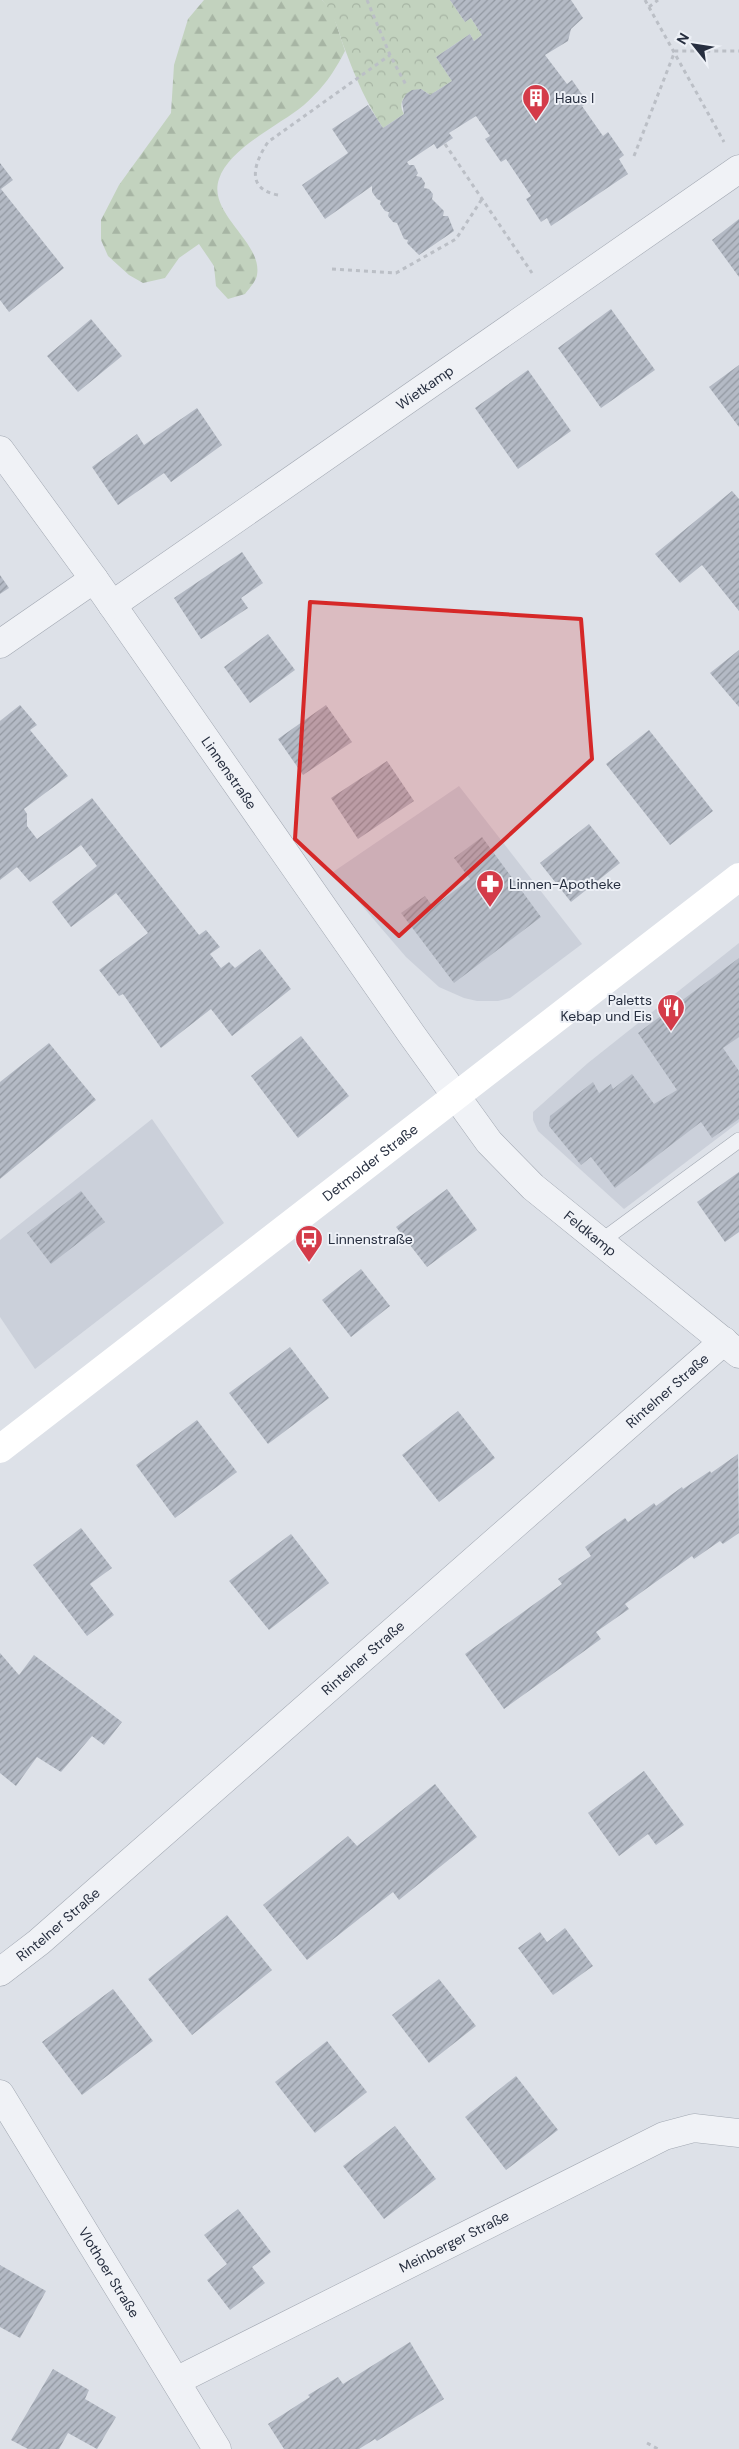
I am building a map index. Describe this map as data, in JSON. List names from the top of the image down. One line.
{"streets":{"street":["Wietkamp","Linnenstraße","Detmolder Straße","Feldkamp","Rintelner Straße","Meinberger Straße","Vlothoer Straße"]},"crossings":[["Wietkamp","Linnenstraße"],["Linnenstraße","Detmolder Straße"],["Linnenstraße","Feldkamp"],["Detmolder Straße","Feldkamp"],["Feldkamp","Rintelner Straße"],["Meinberger Straße","Vlothoer Straße"]],"places":{"building":["Haus I"],"pharmacy":["Linnen-Apotheke"],"restaurant":["Paletts Kebap und Eis"],"bus stop":["Linnenstraße"]},"north":"top left"}
